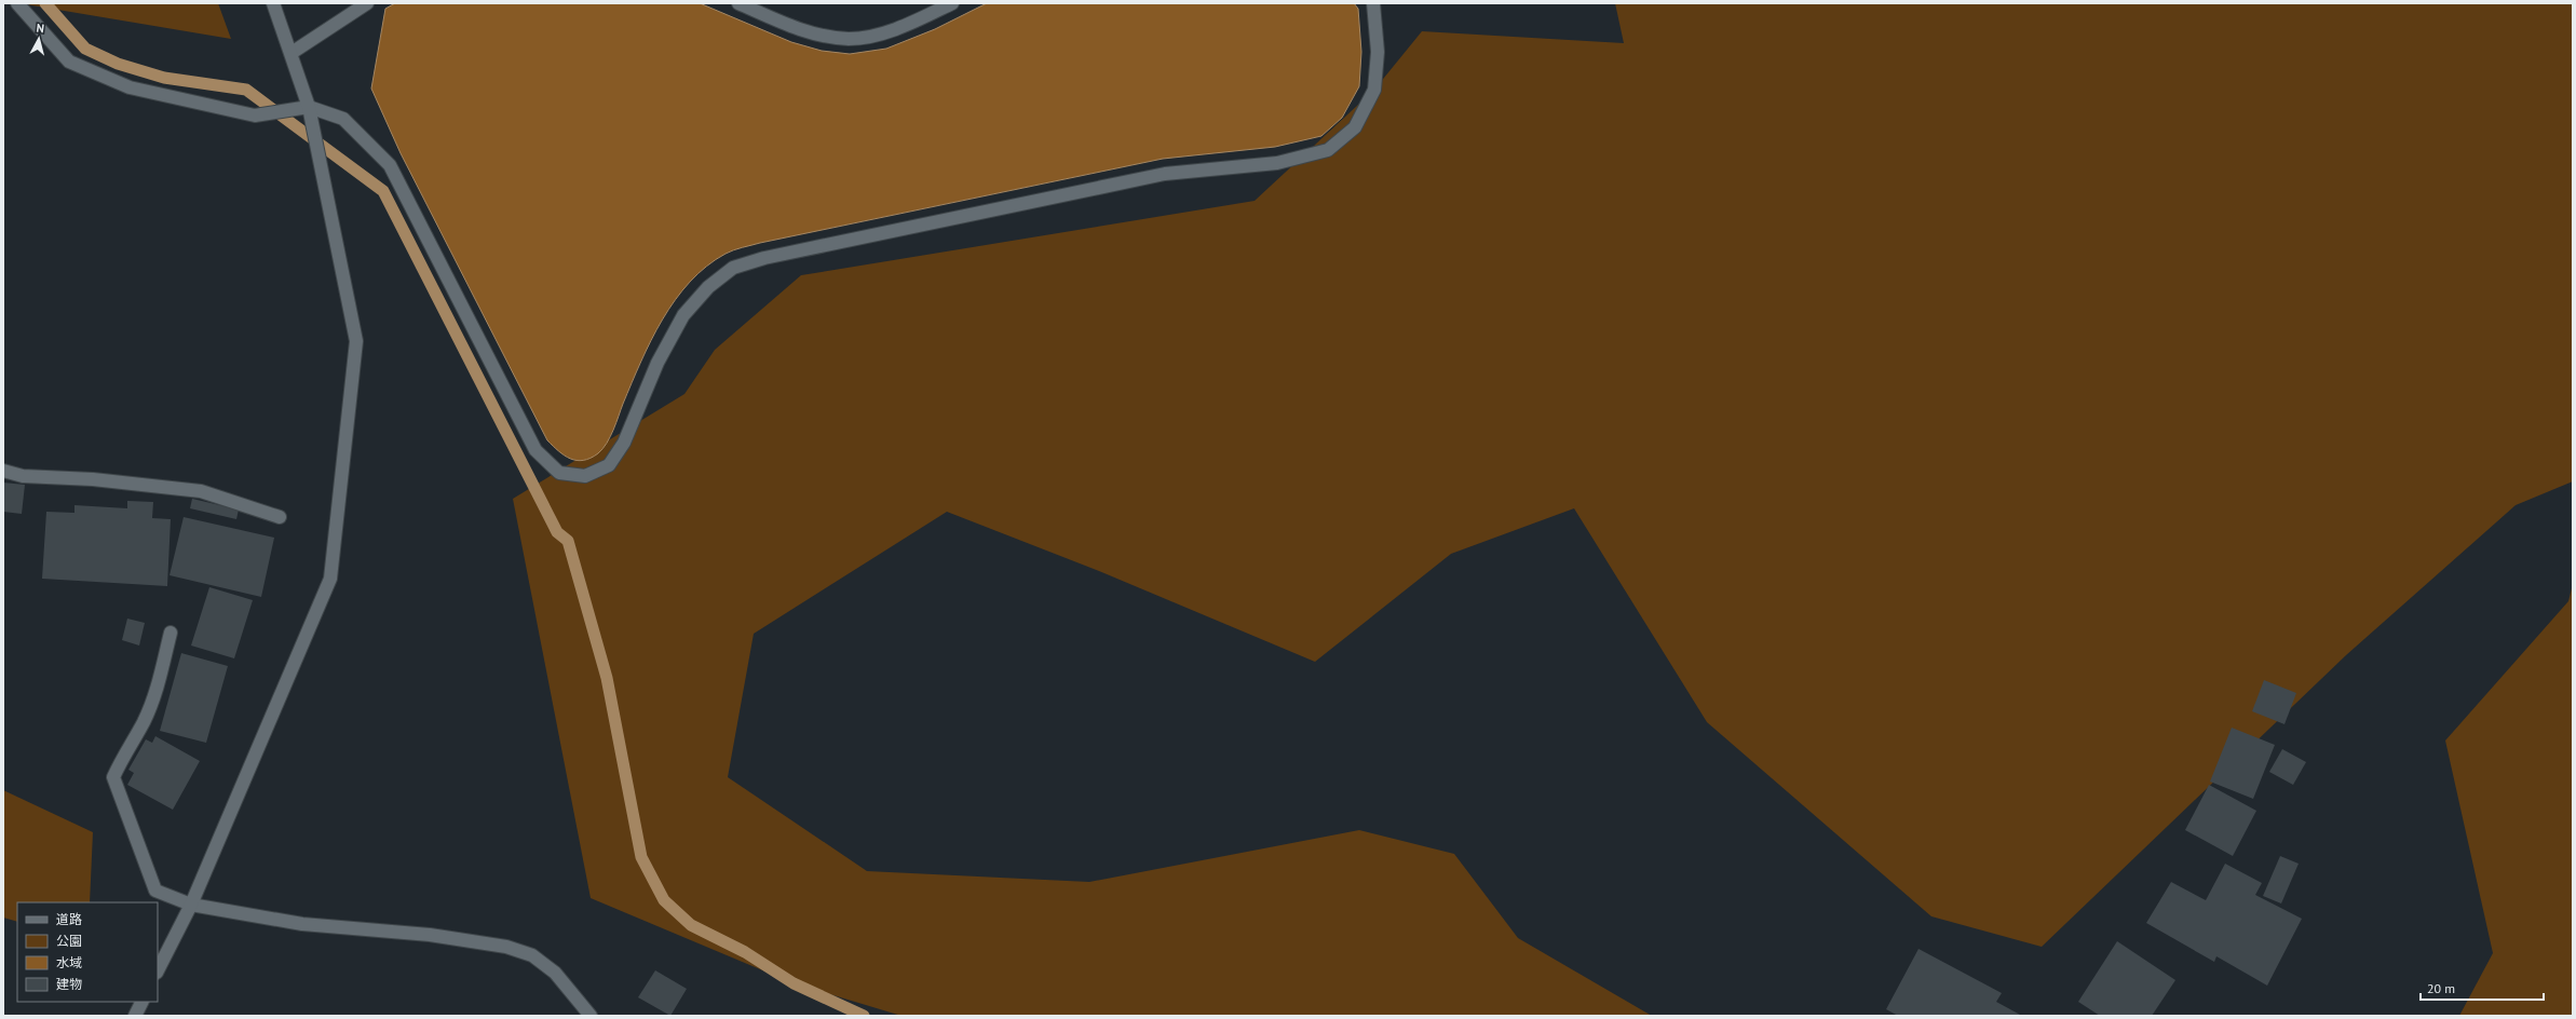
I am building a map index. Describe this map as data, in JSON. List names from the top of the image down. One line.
{"legend":["道路","公園","水域","建物"],"scale_bar":"20 m","north":"top"}
